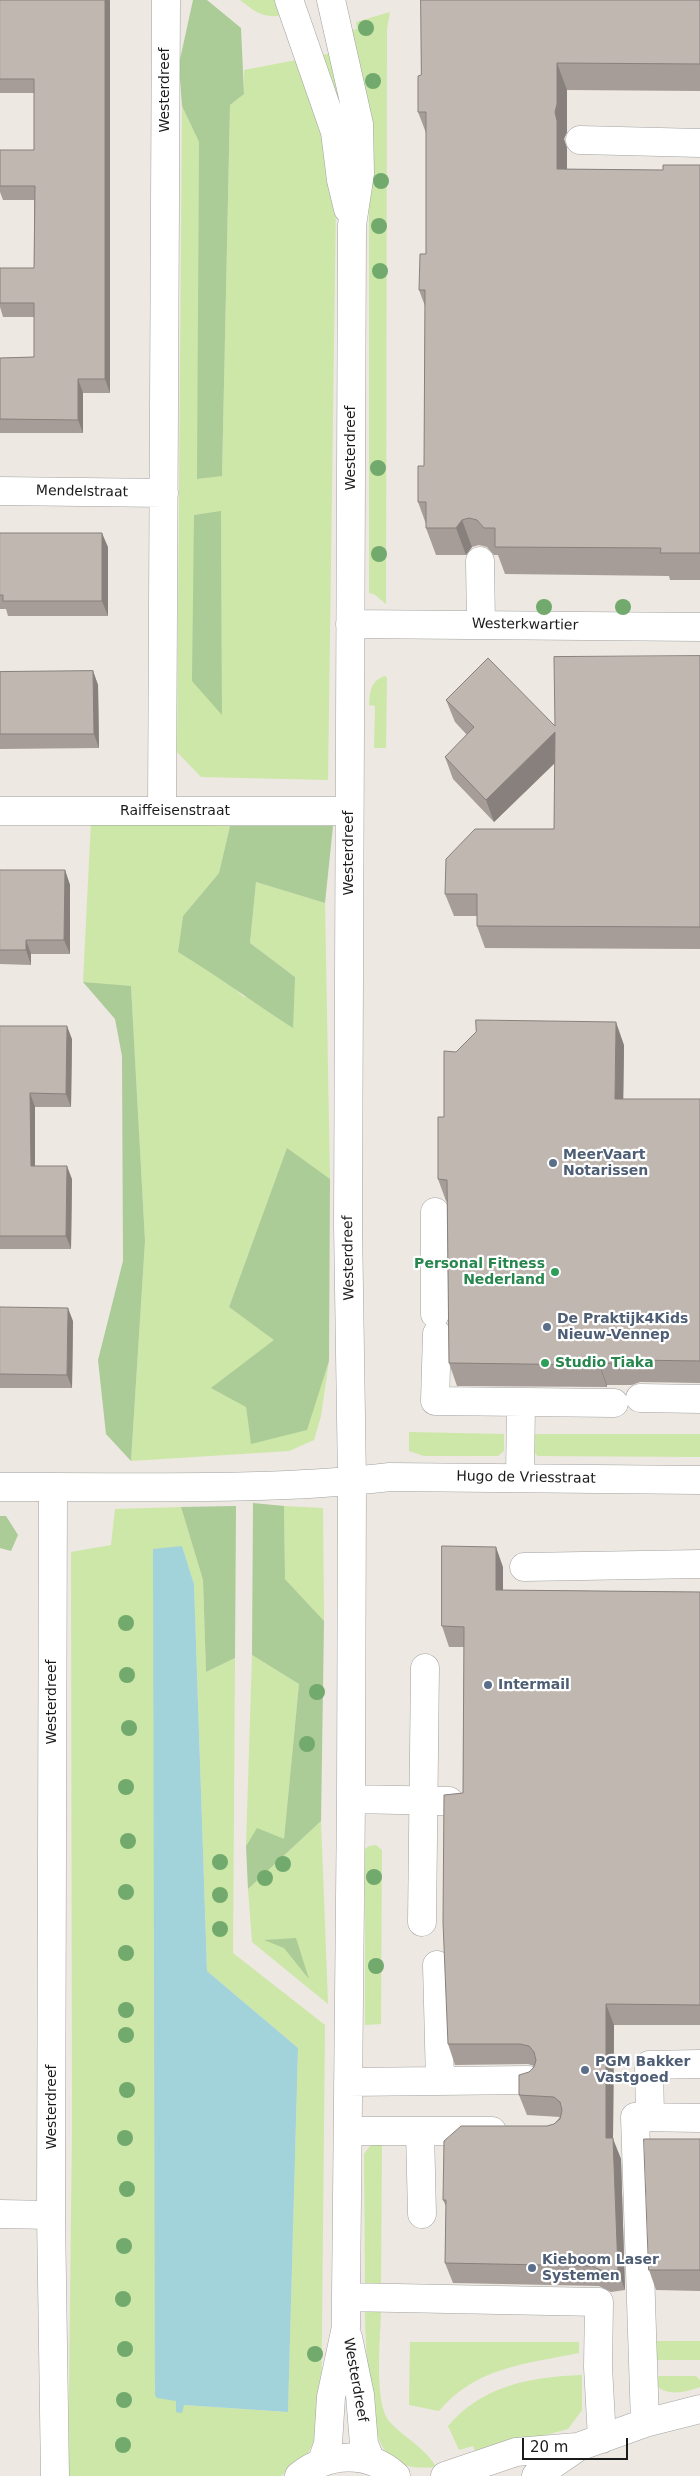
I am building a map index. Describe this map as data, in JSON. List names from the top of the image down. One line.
{"streets":{"street":["Westerdreef","Mendelstraat","Westerkwartier","Raiffeisenstraat","Hugo de Vriesstraat"]},"crossings":[["Westerdreef","Mendelstraat"],["Westerdreef","Westerkwartier"],["Westerdreef","Raiffeisenstraat"],["Westerdreef","Hugo de Vriesstraat"]],"places":["MeerVaart Notarissen","Personal Fitness Nederland","De Praktijk4Kids Nieuw-Vennep","Studio Tiaka","Intermail","PGM Bakker Vastgoed","Kieboom Laser Systemen"],"scale_bar":"20 m"}
